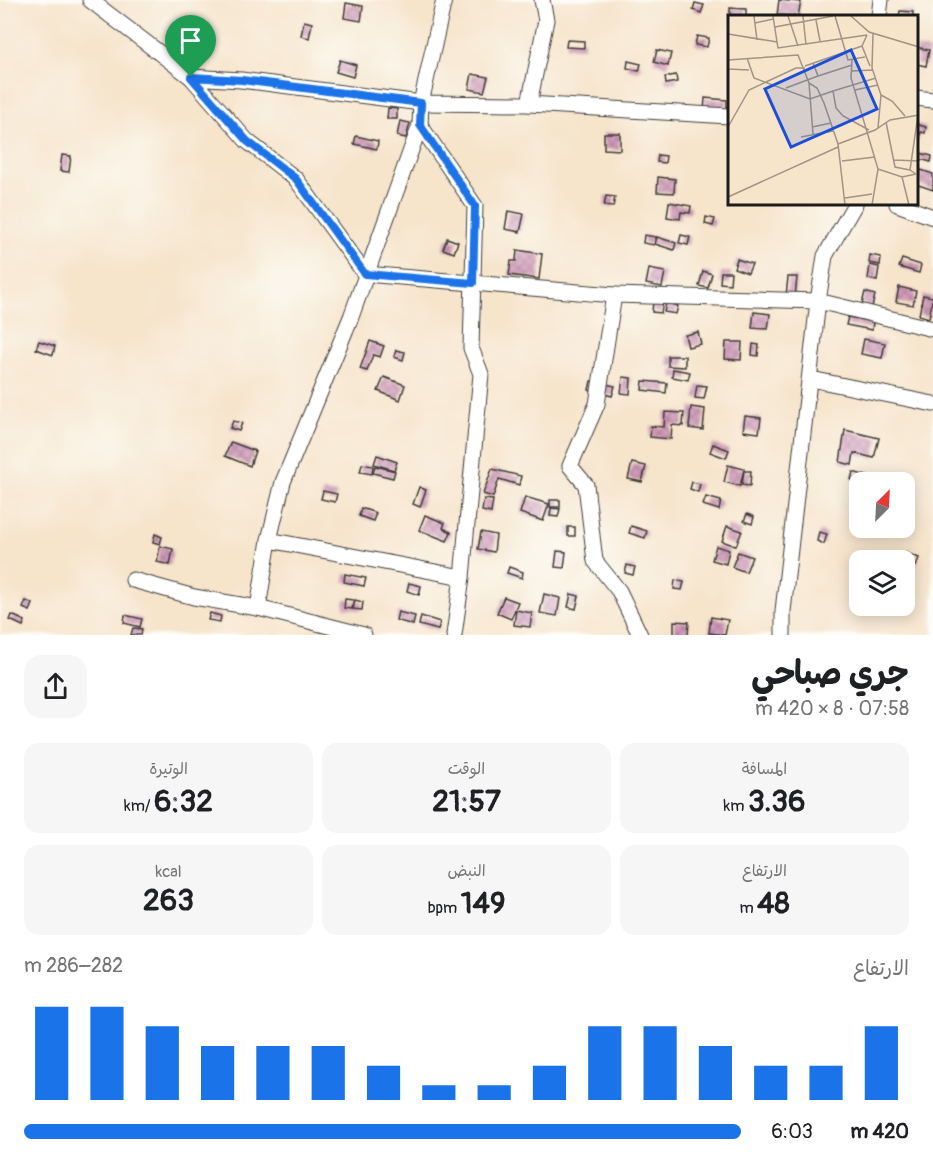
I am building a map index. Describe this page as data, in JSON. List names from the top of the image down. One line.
{"north":"top right","page":{"heading":["جري صباحي","07:58 · 8 × 420 m"],"stats":[["المسافة","3.36 km"],["الوقت","21:57"],["الوتيرة","6:32 /km"],["الارتفاع","48 m"],["النبض","149 bpm"],["kcal","263"]],"chart":["الارتفاع","282–286 m"],"list":[{"name":"420 m","note":"6:03"}]}}
